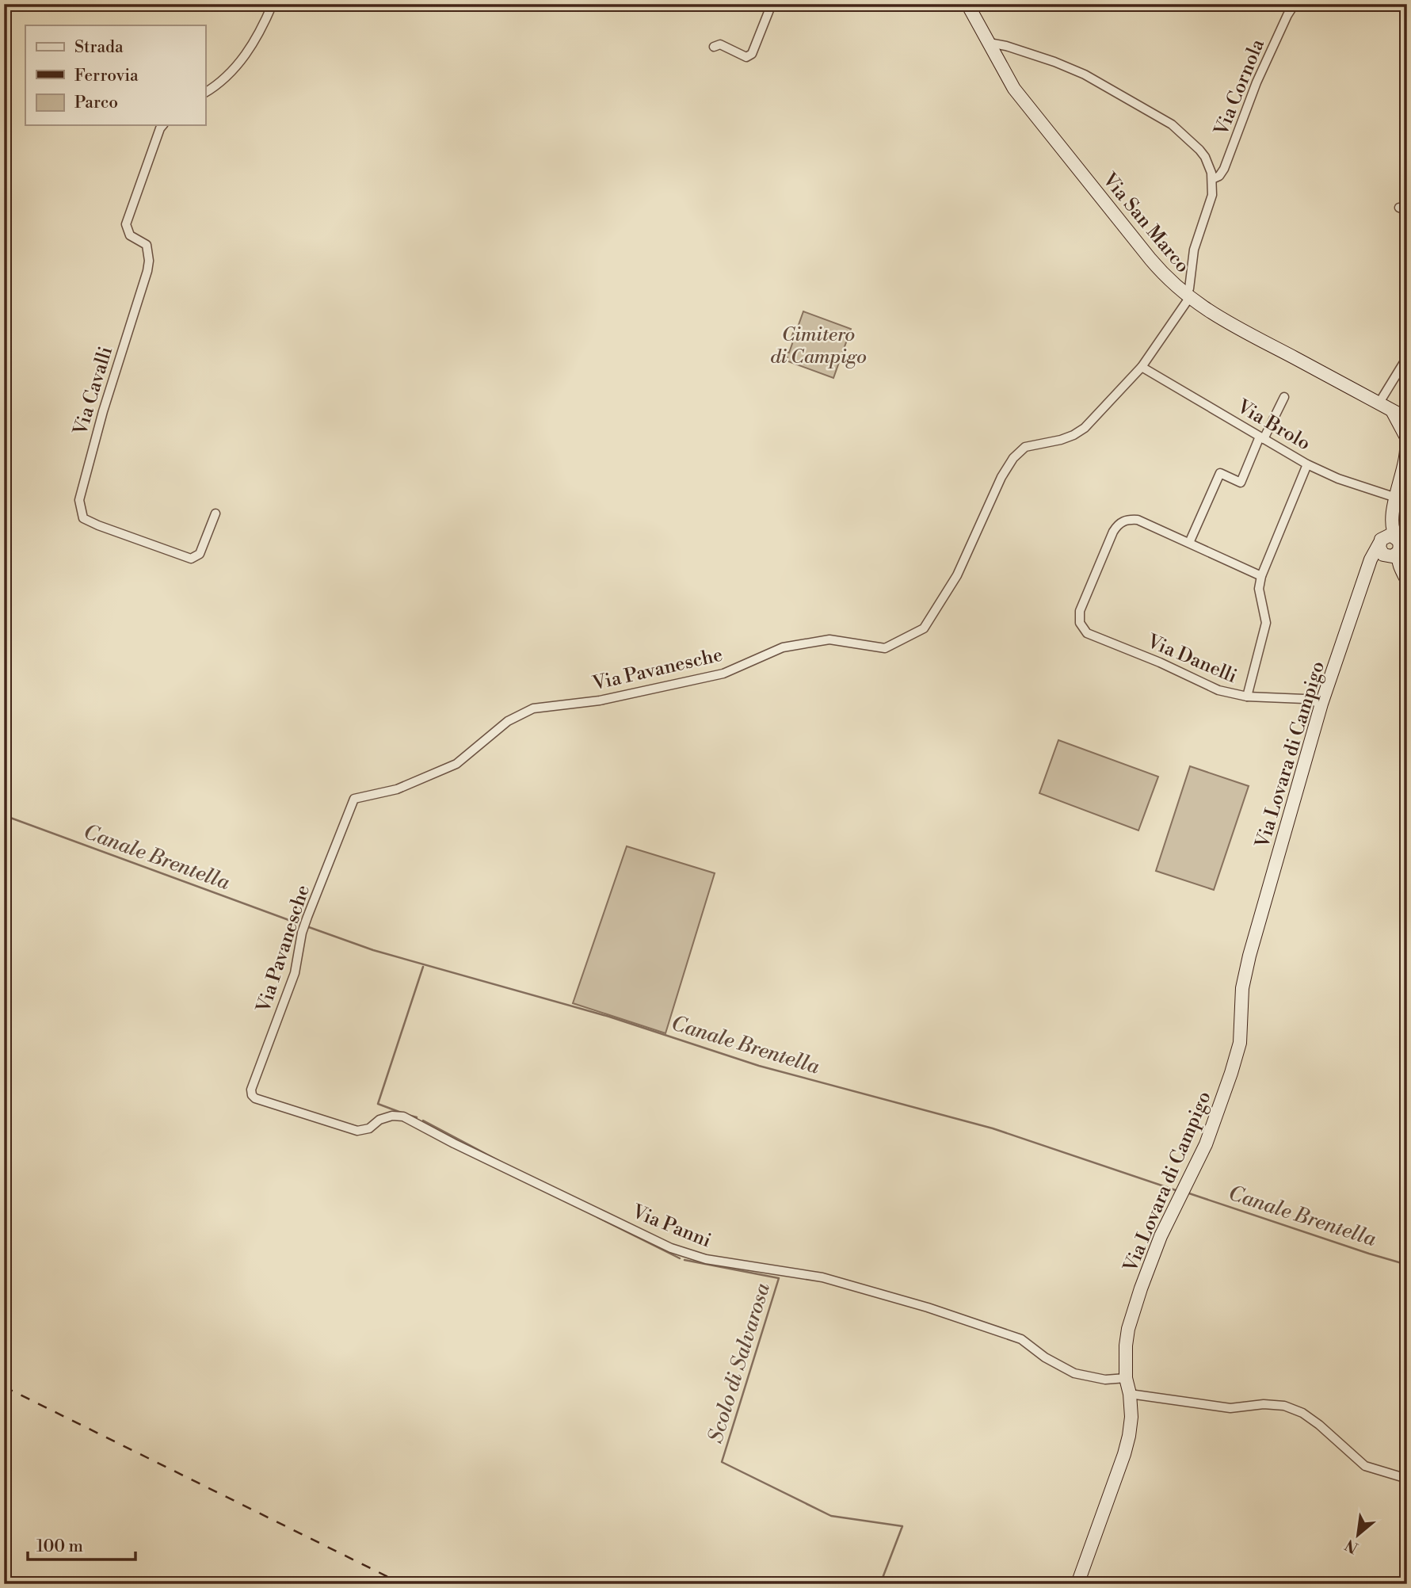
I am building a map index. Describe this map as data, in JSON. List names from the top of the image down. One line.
{"streets":{"street":["Via Cornola","Via San Marco","Via Cavalli","Via Brolo","Via Danelli","Via Pavanesche","Via Lovara di Campigo","Via Panni"]},"crossings":[["Via San Marco","Via Pavanesche"],["Via San Marco","Via Lovara di Campigo"],["Via Brolo","Via Pavanesche"],["Via Brolo","Via Lovara di Campigo"],["Via Danelli","Via Lovara di Campigo"],["Via Pavanesche","Via Panni"],["Via Lovara di Campigo","Via Panni"]],"water":["Canale Brentella","Scolo di Salvarosa"],"parks":["Cimitero di Campigo"],"legend":["Strada","Ferrovia","Parco"],"scale_bar":"100 m","north":"bottom left"}
